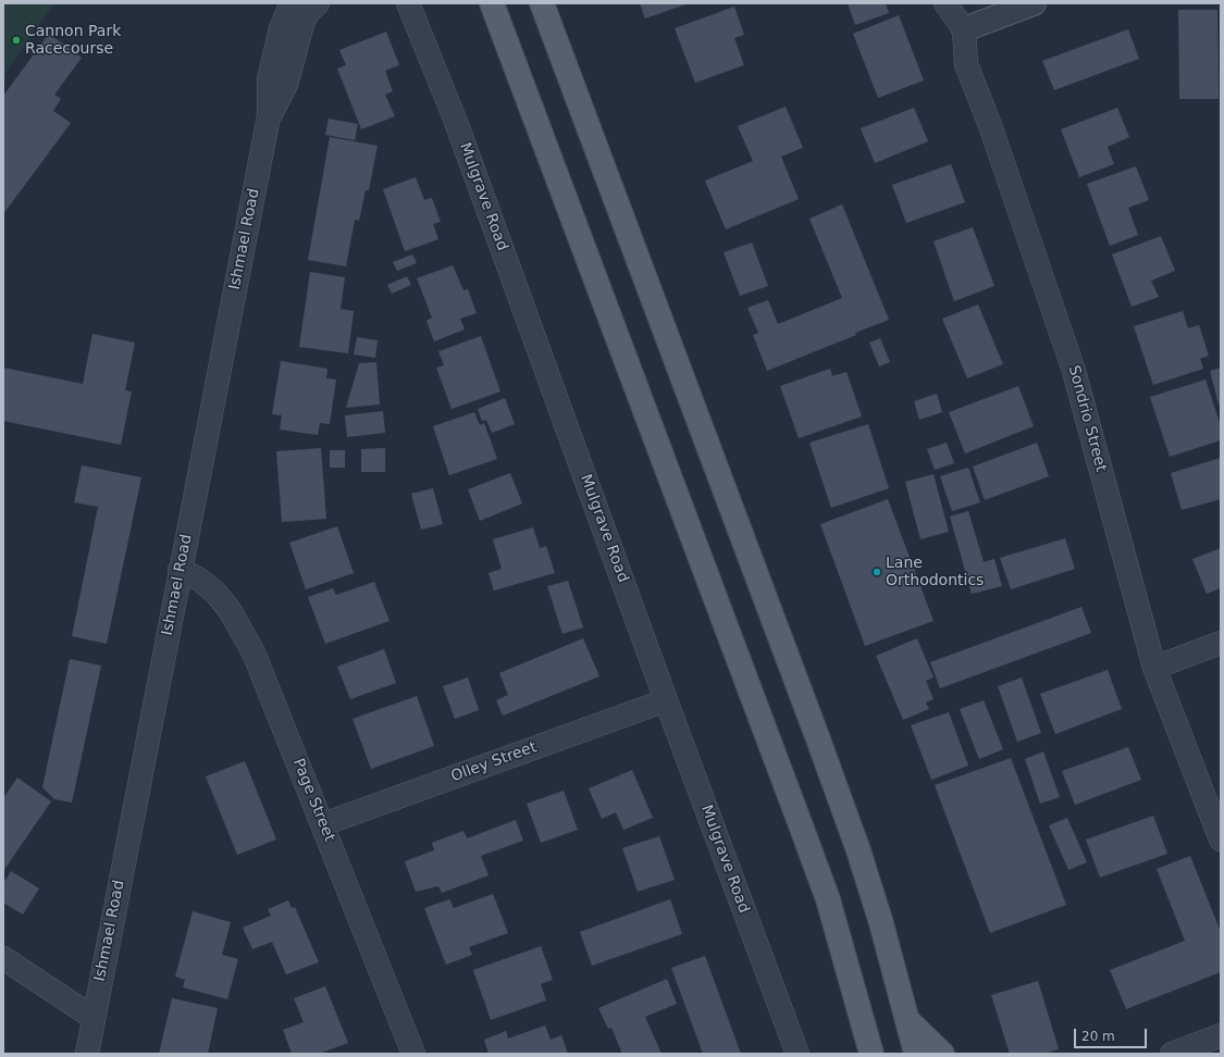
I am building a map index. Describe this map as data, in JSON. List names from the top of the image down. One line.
{"streets":{"street":["Mulgrave Road","Ishmael Road","Sondrio Street","Olley Street","Page Street"]},"crossings":[["Mulgrave Road","Olley Street"],["Ishmael Road","Page Street"],["Olley Street","Page Street"]],"places":["Cannon Park Racecourse","Lane Orthodontics"],"scale_bar":"20 m"}
